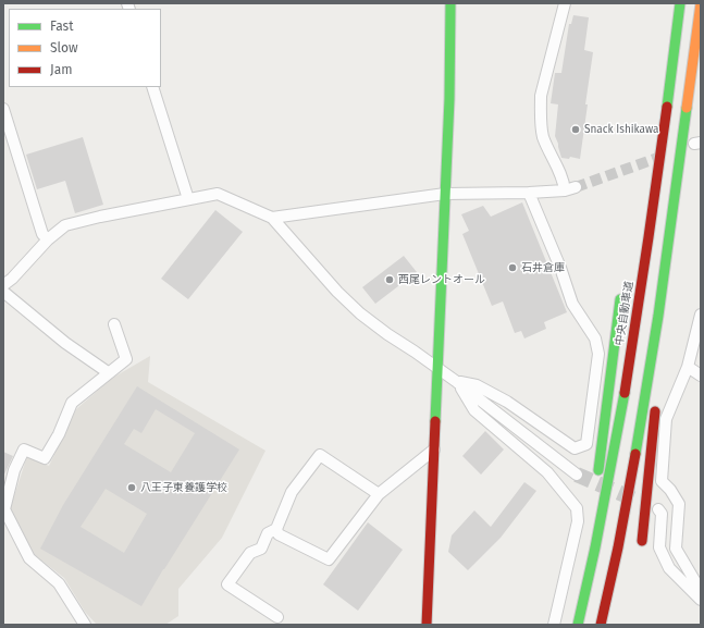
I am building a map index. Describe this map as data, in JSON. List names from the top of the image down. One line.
{"streets":{"main road":["中央自動車道"]},"places":["Snack Ishikawa","石井倉庫","西尾レントオール","八王子東養護学校"],"legend":["Fast","Slow","Jam"]}
